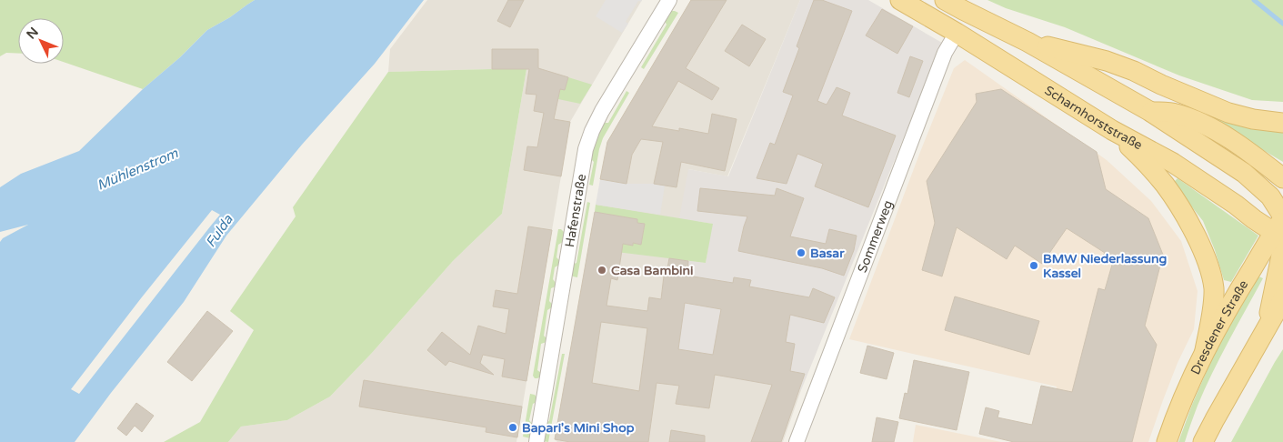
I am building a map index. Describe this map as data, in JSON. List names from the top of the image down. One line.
{"streets":{"main road":["Scharnhorststraße","Dresdener Straße"],"street":["Hafenstraße","Sommerweg"]},"crossings":[["Scharnhorststraße","Sommerweg"],["Scharnhorststraße","Dresdener Straße"]],"water":["Mühlenstrom","Fulda"],"places":["Basar","BMW Niederlassung Kassel","Casa Bambini","Bapari's Mini Shop"],"north":"top left"}
